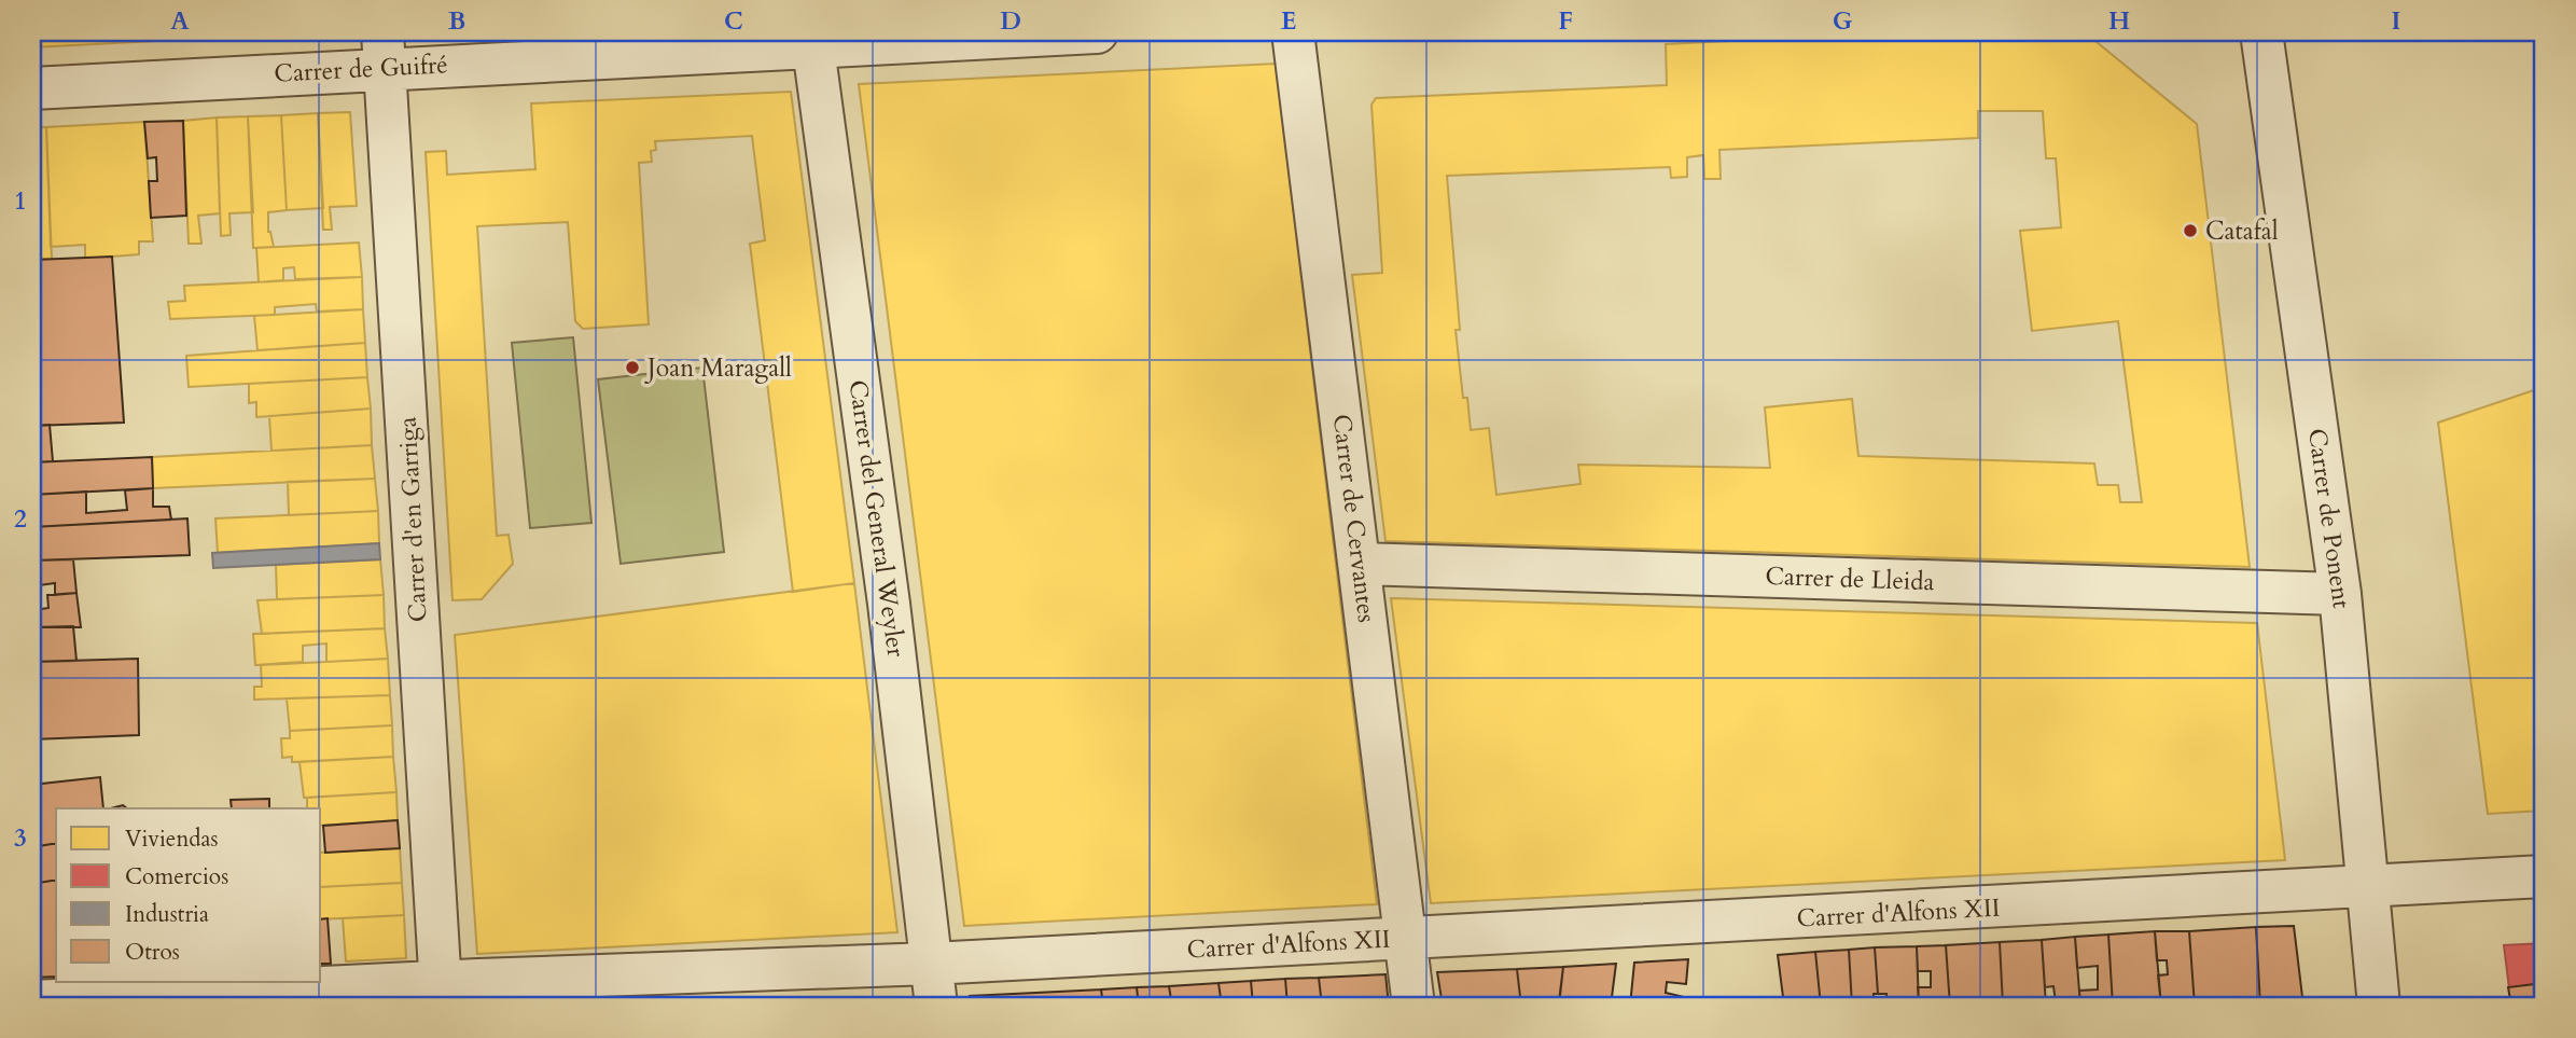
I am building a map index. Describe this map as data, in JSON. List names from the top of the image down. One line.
{"streets":{"street":["Carrer de Guifré","Carrer del General Weyler","Carrer de Cervantes","Carrer de Ponent","Carrer d'en Garriga","Carrer de Lleida","Carrer d'Alfons XII"]},"crossings":[["Carrer de Guifré","Carrer del General Weyler"],["Carrer de Guifré","Carrer d'en Garriga"],["Carrer del General Weyler","Carrer d'Alfons XII"],["Carrer de Cervantes","Carrer de Lleida"],["Carrer de Cervantes","Carrer d'Alfons XII"],["Carrer de Ponent","Carrer de Lleida"],["Carrer de Ponent","Carrer d'Alfons XII"],["Carrer d'en Garriga","Carrer d'Alfons XII"]],"places":["Catafal","Joan Maragall"],"legend":["Viviendas","Comercios","Industria","Otros"],"grid":{"columns":["A","B","C","D","E","F","G","H","I"],"rows":["1","2","3"]}}
